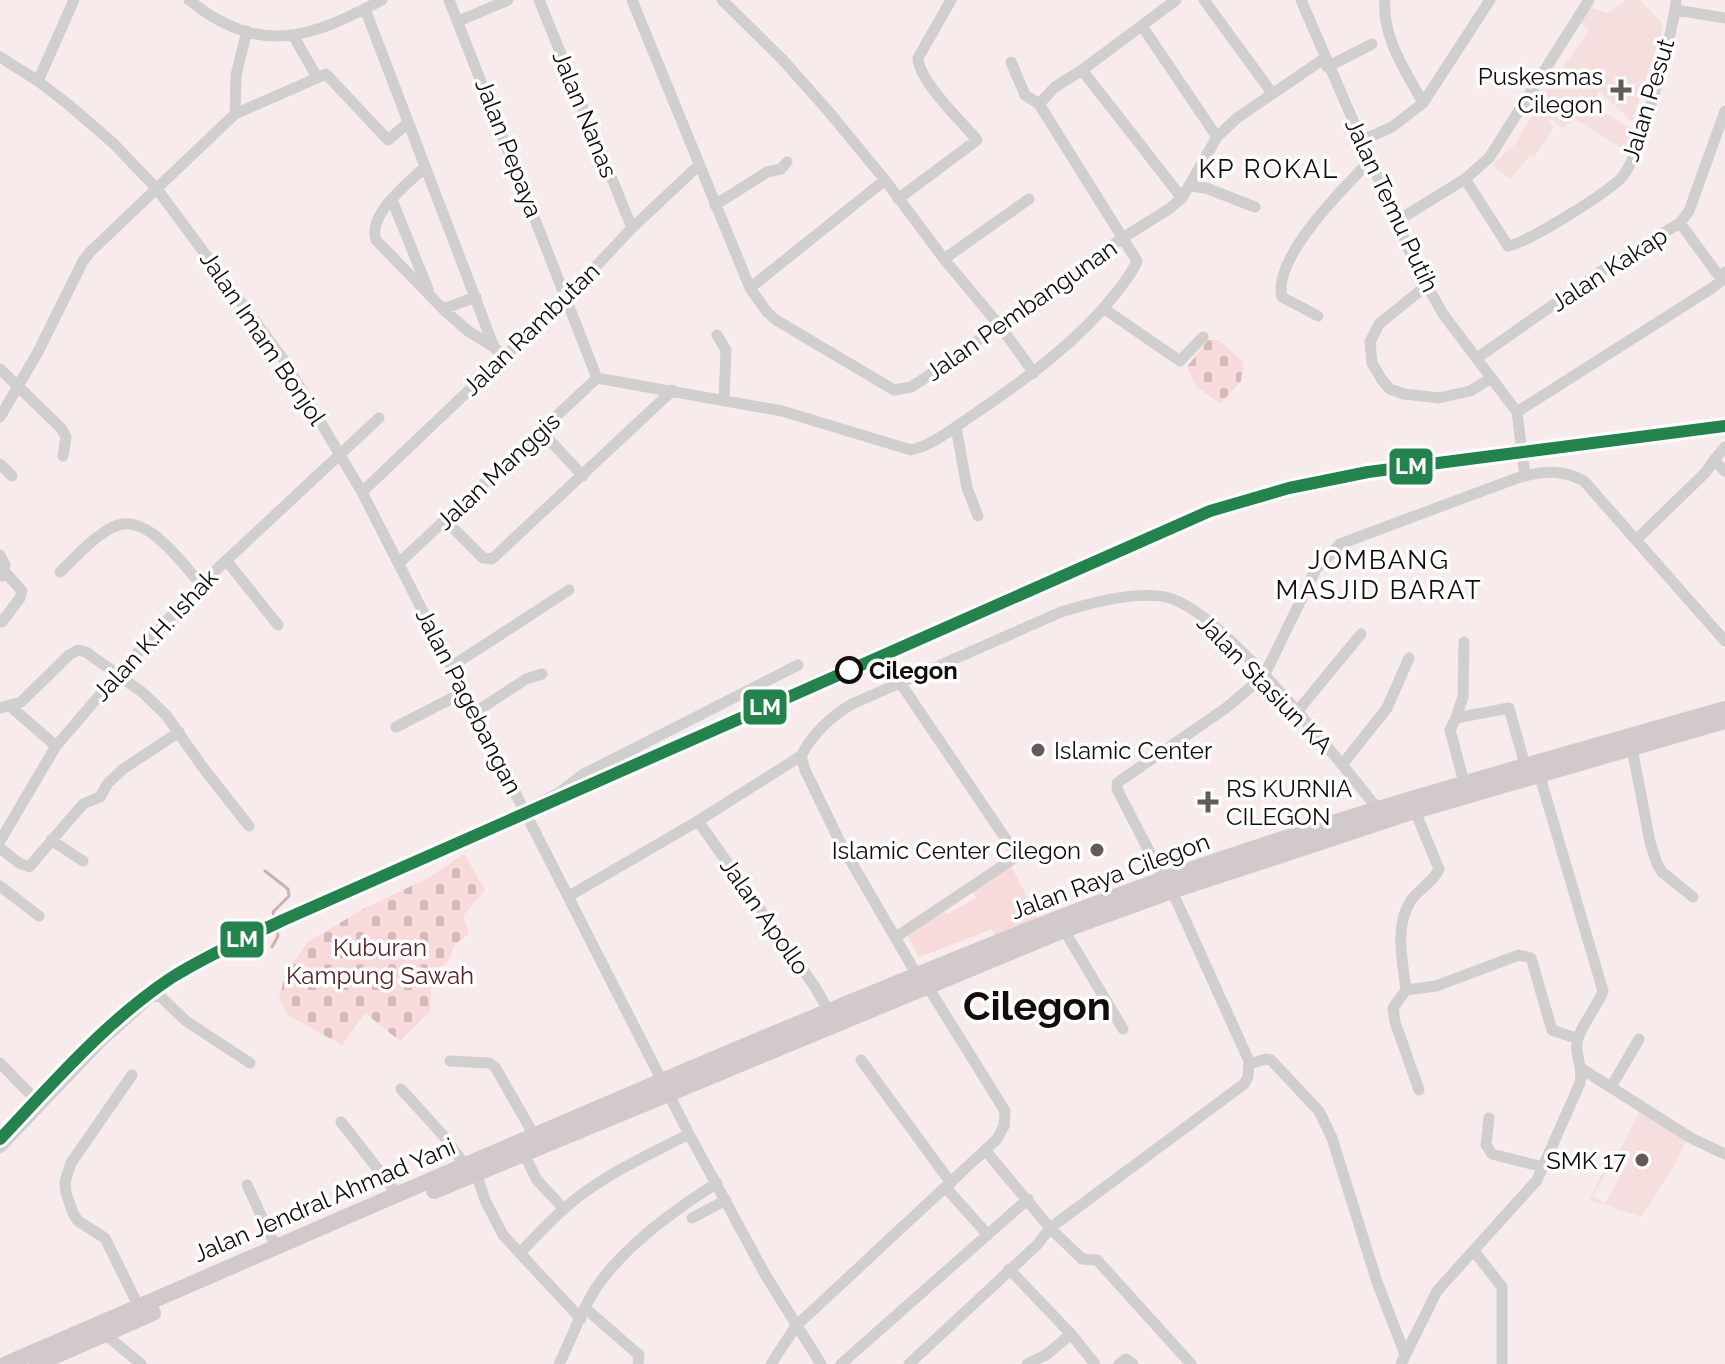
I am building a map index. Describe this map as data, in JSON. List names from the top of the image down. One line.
{"streets":{"highway":["Jalan Raya Cilegon","Jalan Jendral Ahmad Yani"],"street":["Jalan Pesut","Jalan Nanas","Jalan Pepaya","Jalan Temu Putih","Jalan Kakap","Jalan Pembangunan","Jalan Rambutan","Jalan Imam Bonjol","Jalan Manggis","Jalan K.H. Ishak","Jalan Stasiun KA","Jalan Pagebangan","Jalan Apollo"]},"crossings":[["Jalan Nanas","Jalan Rambutan"],["Jalan Pepaya","Jalan Rambutan"],["Jalan Pepaya","Jalan Manggis"],["Jalan Temu Putih","Jalan Kakap"],["Jalan Temu Putih","Jalan Pembangunan"],["Jalan Pembangunan","Jalan Rambutan"],["Jalan Rambutan","Jalan Imam Bonjol"],["Jalan Rambutan","Jalan Pagebangan"],["Jalan Imam Bonjol","Jalan K.H. Ishak"],["Jalan Imam Bonjol","Jalan Pagebangan"],["Jalan Manggis","Jalan Pagebangan"],["Jalan Stasiun KA","Jalan Raya Cilegon"],["Jalan Pagebangan","Jalan Raya Cilegon"],["Jalan Pagebangan","Jalan Jendral Ahmad Yani"],["Jalan Raya Cilegon","Jalan Apollo"],["Jalan Raya Cilegon","Jalan Jendral Ahmad Yani"]],"districts":["KP ROKAL","JOMBANG MASJID BARAT","Cilegon"],"parks":["Kuburan Kampung Sawah"],"places":{"health":["Puskesmas Cilegon","RS KURNIA CILEGON"],"other":["Cilegon","Islamic Center","Islamic Center Cilegon","SMK 17"]},"lines":["transit line LM"]}
